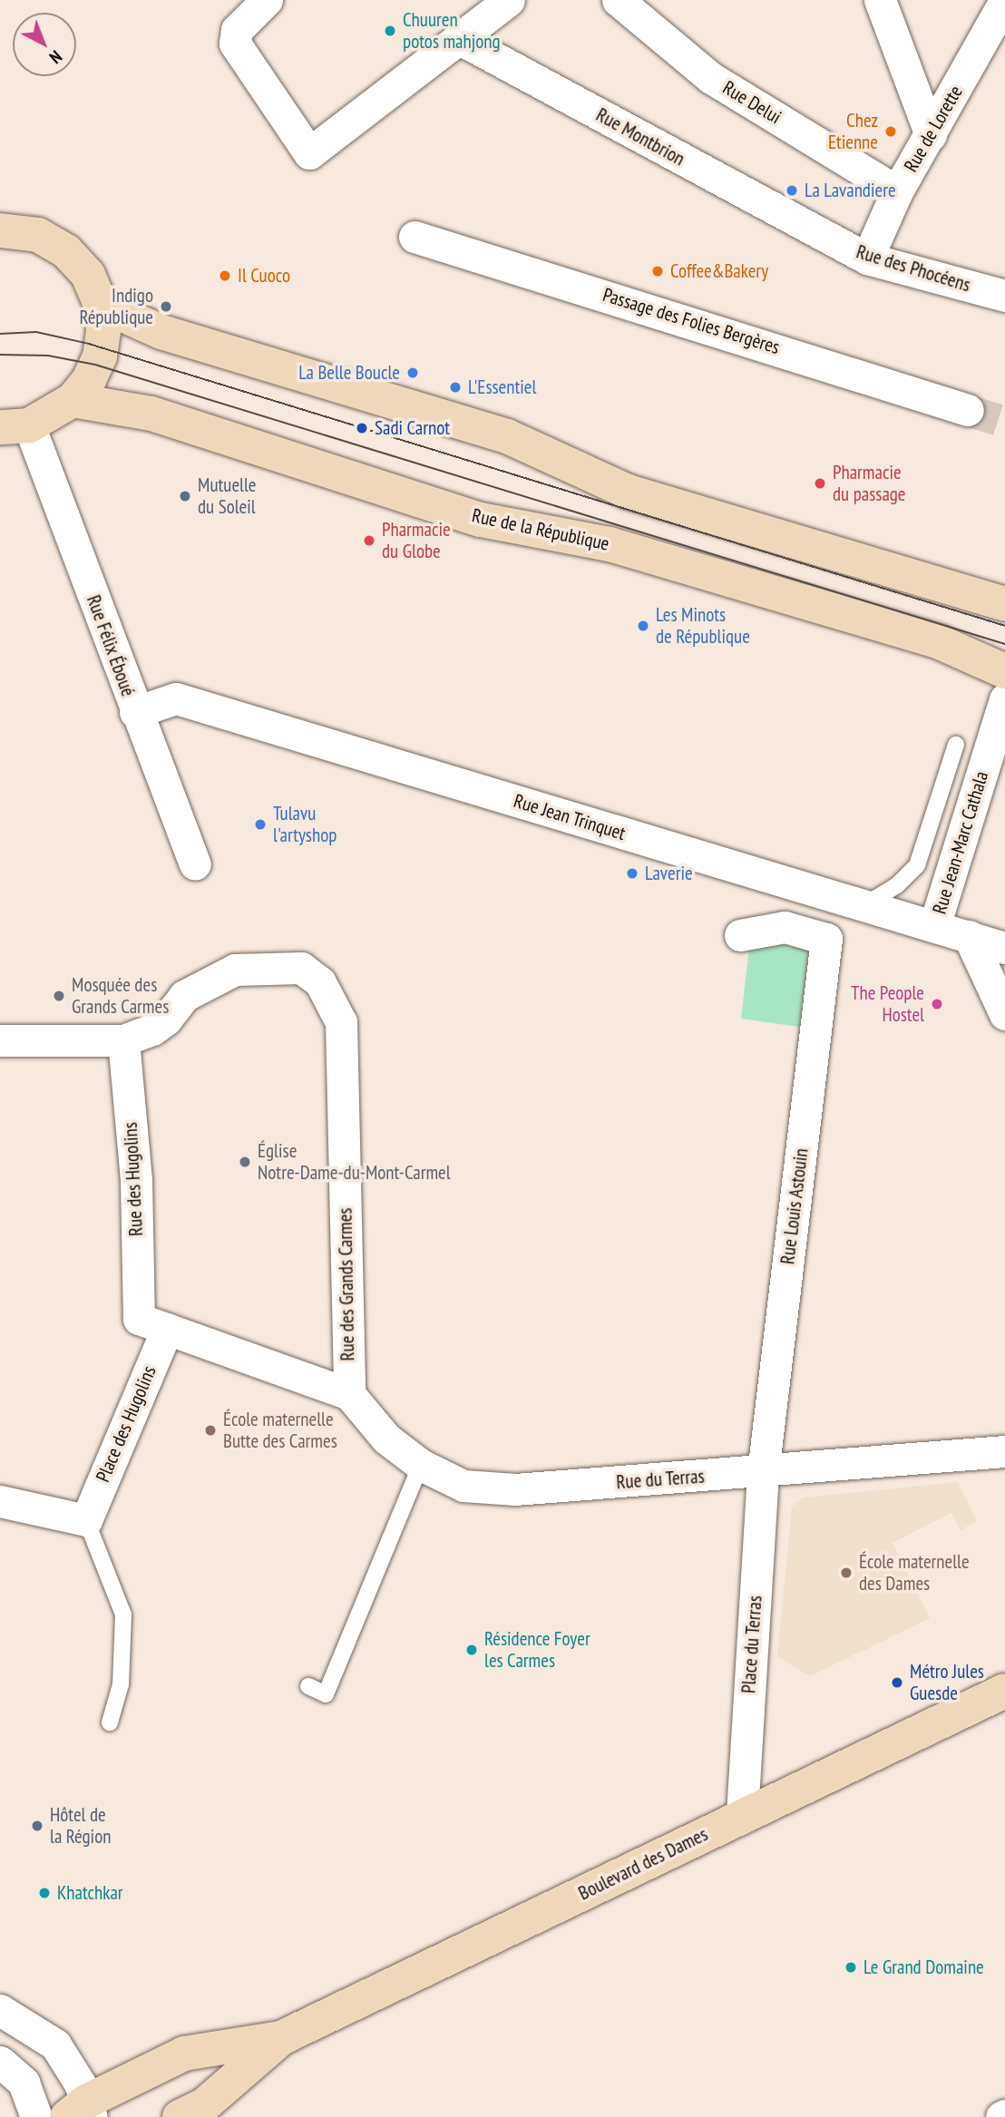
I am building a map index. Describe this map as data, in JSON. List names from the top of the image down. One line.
{"streets":{"main road":["Rue de la République","Boulevard des Dames"],"street":["Rue Delui","Rue de Lorette","Rue Montbrion","Rue des Phocéens","Passage des Folies Bergères","Rue Félix Éboué","Rue Jean Trinquet","Rue Jean-Marc Cathala","Rue des Hugolins","Rue Louis Astouin","Rue des Grands Carmes","Place des Hugolins","Rue du Terras","Place du Terras"]},"crossings":[["Rue Delui","Rue de Lorette"],["Rue de Lorette","Rue des Phocéens"],["Rue Montbrion","Rue des Phocéens"],["Rue Félix Éboué","Rue Jean Trinquet"],["Rue Jean Trinquet","Rue Jean-Marc Cathala"],["Rue des Hugolins","Rue des Grands Carmes"],["Rue des Hugolins","Place des Hugolins"],["Rue Louis Astouin","Rue du Terras"],["Rue Louis Astouin","Place du Terras"],["Rue des Grands Carmes","Rue du Terras"],["Rue du Terras","Place du Terras"],["Place du Terras","Boulevard des Dames"]],"places":["Chuuren potos mahjong","Chez Etienne","La Lavandiere","Coffee&Bakery","Il Cuoco","Indigo République","La Belle Boucle","L'Essentiel","Sadi Carnot","Pharmacie du passage","Mutuelle du Soleil","Pharmacie du Globe","Les Minots de République","Tulavu l'artyshop","Laverie","Mosquée des Grands Carmes","The People Hostel","Église Notre-Dame-du-Mont-Carmel","École maternelle Butte des Carmes","École maternelle des Dames","Résidence Foyer les Carmes","Métro Jules Guesde","Hôtel de la Région","Khatchkar","Le Grand Domaine"],"north":"bottom right"}
